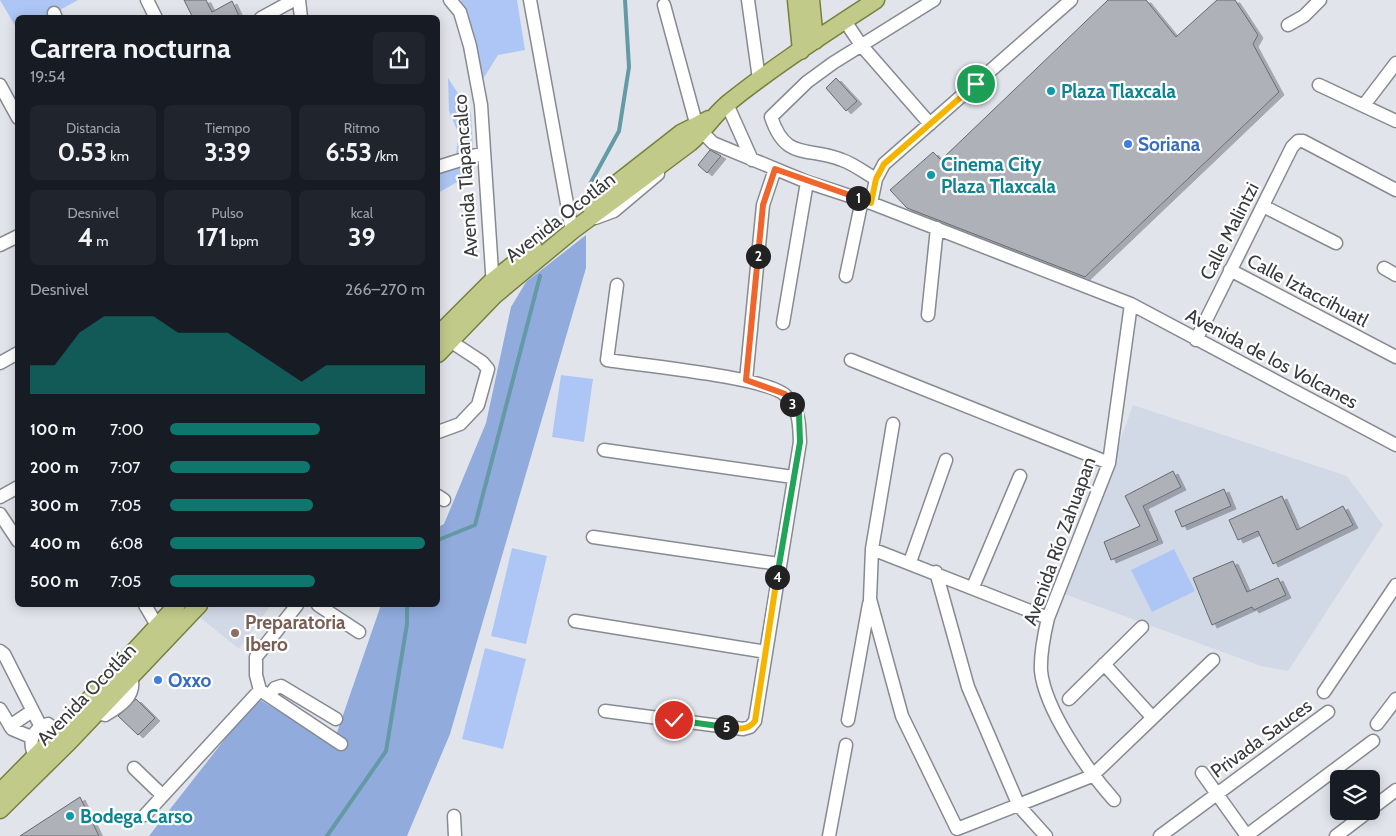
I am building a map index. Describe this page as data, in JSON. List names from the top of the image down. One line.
{"streets":{"main road":["Avenida Ocotlán"],"street":["Avenida Tlapancalco","Calle Malintzi","Calle Iztaccihuatl","Avenida de los Volcanes","Avenida Río Zahuapan","Privada Sauces"]},"crossings":[["Avenida Tlapancalco","Avenida Ocotlán"],["Avenida Ocotlán","Avenida de los Volcanes"],["Calle Malintzi","Calle Iztaccihuatl"],["Calle Malintzi","Avenida de los Volcanes"],["Avenida de los Volcanes","Avenida Río Zahuapan"]],"places":["Plaza Tlaxcala","Soriana","Cinema City Plaza Tlaxcala","Preparatoria Ibero","Oxxo","Bodega Carso"],"page":{"heading":["Carrera nocturna","19:54"],"stats":[["Distancia","0.53 km"],["Tiempo","3:39"],["Ritmo","6:53 /km"],["Desnivel","4 m"],["Pulso","171 bpm"],["kcal","39"]],"pins":["1","2","3","4","5"],"chart":["Desnivel","266–270 m"],"list":[{"name":"100 m","note":"7:00"},{"name":"200 m","note":"7:07"},{"name":"300 m","note":"7:05"},{"name":"400 m","note":"6:08"},{"name":"500 m","note":"7:05"}]}}
